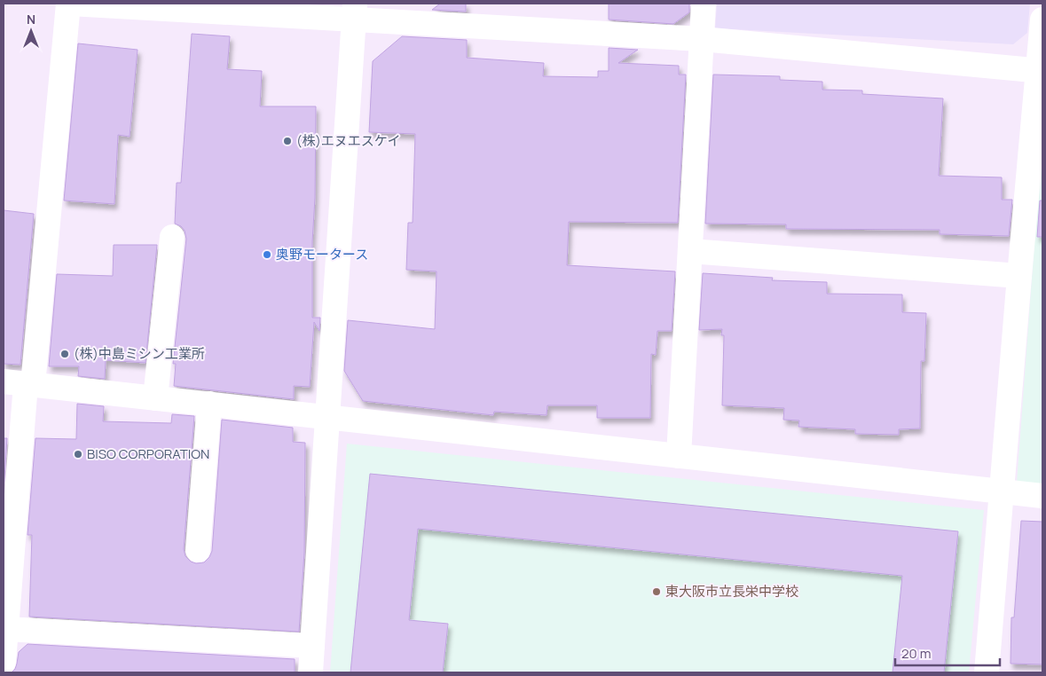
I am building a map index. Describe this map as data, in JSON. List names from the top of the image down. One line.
{"places":["(株)エヌエスケイ","奥野モータース","(株)中島ミシン工業所","BISO CORPORATION","東大阪市立長栄中学校"],"scale_bar":"20 m","north":"top"}
